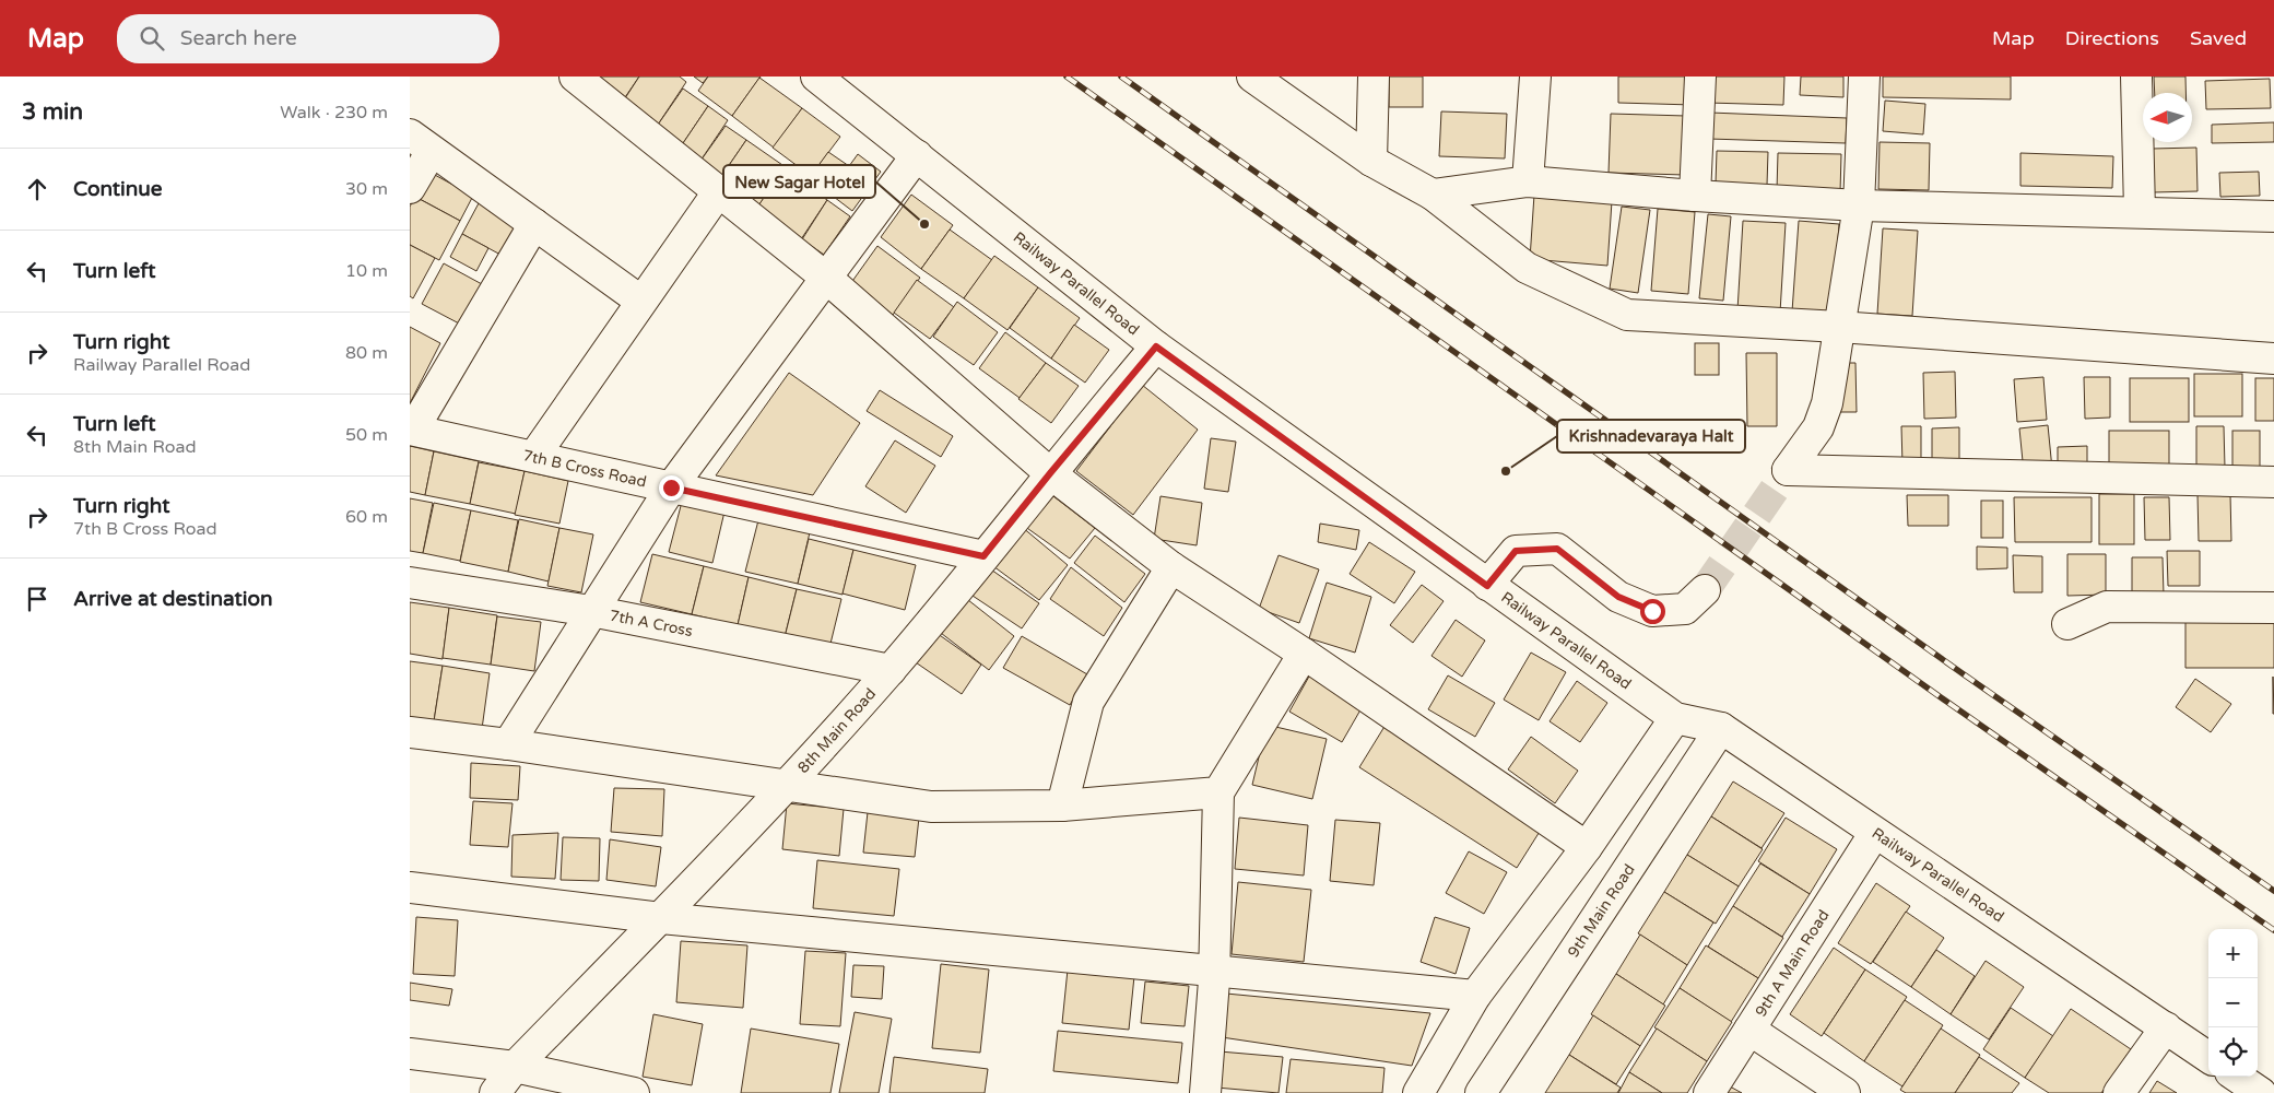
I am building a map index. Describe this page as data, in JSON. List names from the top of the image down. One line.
{"streets":{"street":["Railway Parallel Road","7th B Cross Road","7th A Cross","8th Main Road","9th Main Road","9th A Main Road"]},"crossings":[["Railway Parallel Road","8th Main Road"],["Railway Parallel Road","9th Main Road"],["Railway Parallel Road","9th A Main Road"],["7th B Cross Road","8th Main Road"],["7th A Cross","8th Main Road"]],"places":["New Sagar Hotel","Krishnadevaraya Halt"],"north":"left","page":{"header":"Map","search":"Search here","nav":["Map","Directions","Saved"],"heading":["3 min","Walk · 230 m"],"list":[["Continue","30 m"],["Turn left","10 m"],["Turn right","Railway Parallel Road","80 m"],["Turn left","8th Main Road","50 m"],["Turn right","7th B Cross Road","60 m"],"Arrive at destination"],"map_buttons":["+","−"]}}
